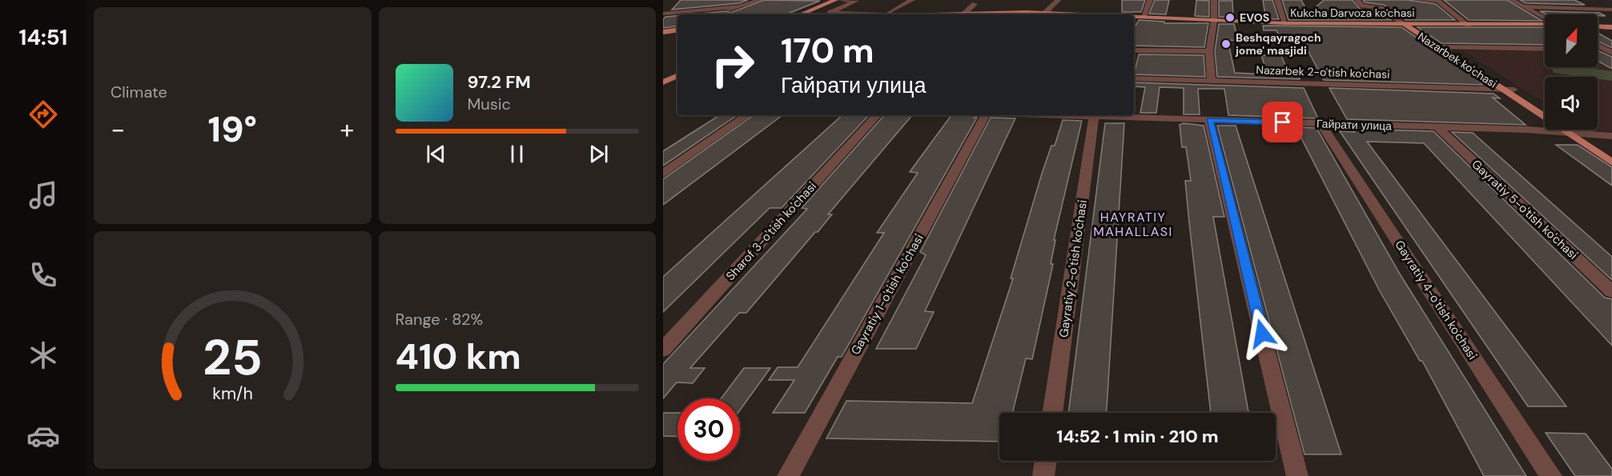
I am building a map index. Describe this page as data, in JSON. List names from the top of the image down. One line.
{"streets":{"main road":["Kukcha Darvoza ko'chasi","Nazarbek ko'chasi"],"street":["Nazarbek 2-o'tish ko'chasi","Гайрати улица","Gayratiy 5-o'tish ko'chasi","Sharof 3-o'tish ko'chasi","Gayratiy 2-o'tish ko'chasi","Gayratiy 1-o'tish ko'chasi","Gayratiy 4-o'tish ko'chasi"]},"crossings":[["Kukcha Darvoza ko'chasi","Nazarbek ko'chasi"],["Nazarbek ko'chasi","Nazarbek 2-o'tish ko'chasi"],["Nazarbek ko'chasi","Гайрати улица"],["Гайрати улица","Gayratiy 5-o'tish ko'chasi"],["Гайрати улица","Gayratiy 2-o'tish ko'chasi"],["Гайрати улица","Gayratiy 4-o'tish ko'chasi"]],"districts":["HAYRATIY MAHALLASI"],"places":["EVOS","Beshqayragoch jome' masjidi"],"north":"top right","page":{"tabs":"14:51","tile":["Climate",["Range · 82%","410 km"]],"turn":["170 m","Гайрати улица"],"song":["97.2 FM","Music"],"heat":["−","19°","+"],"limit":"30","trip":"14:52 · 1 min · 210 m","gauge":["25","km/h"]}}
